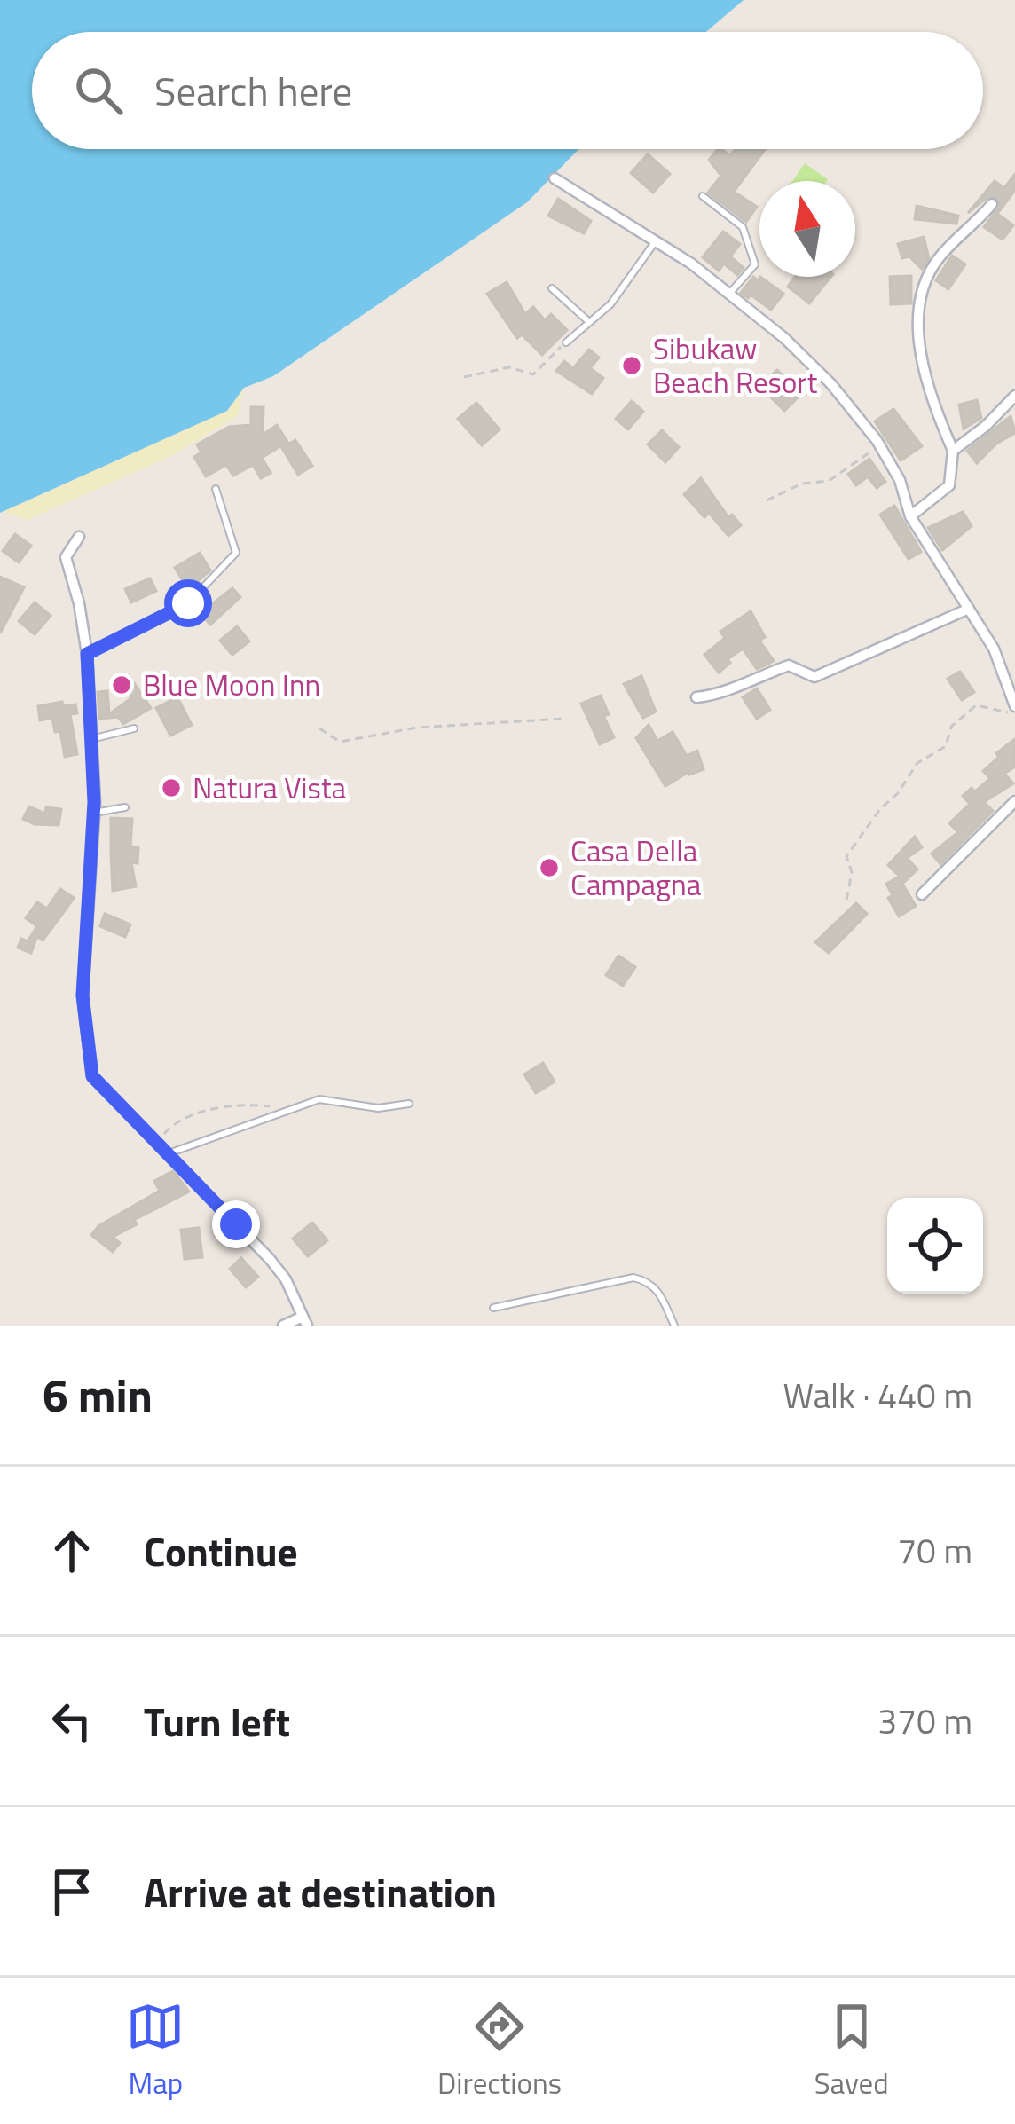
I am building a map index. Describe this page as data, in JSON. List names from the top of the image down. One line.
{"places":["Sibukaw Beach Resort","Blue Moon Inn","Natura Vista","Casa Della Campagna"],"north":"top","page":{"search":"Search here","heading":["6 min","Walk · 440 m"],"list":[["Continue","70 m"],["Turn left","370 m"],"Arrive at destination"],"nav":["Map","Directions","Saved"]}}
